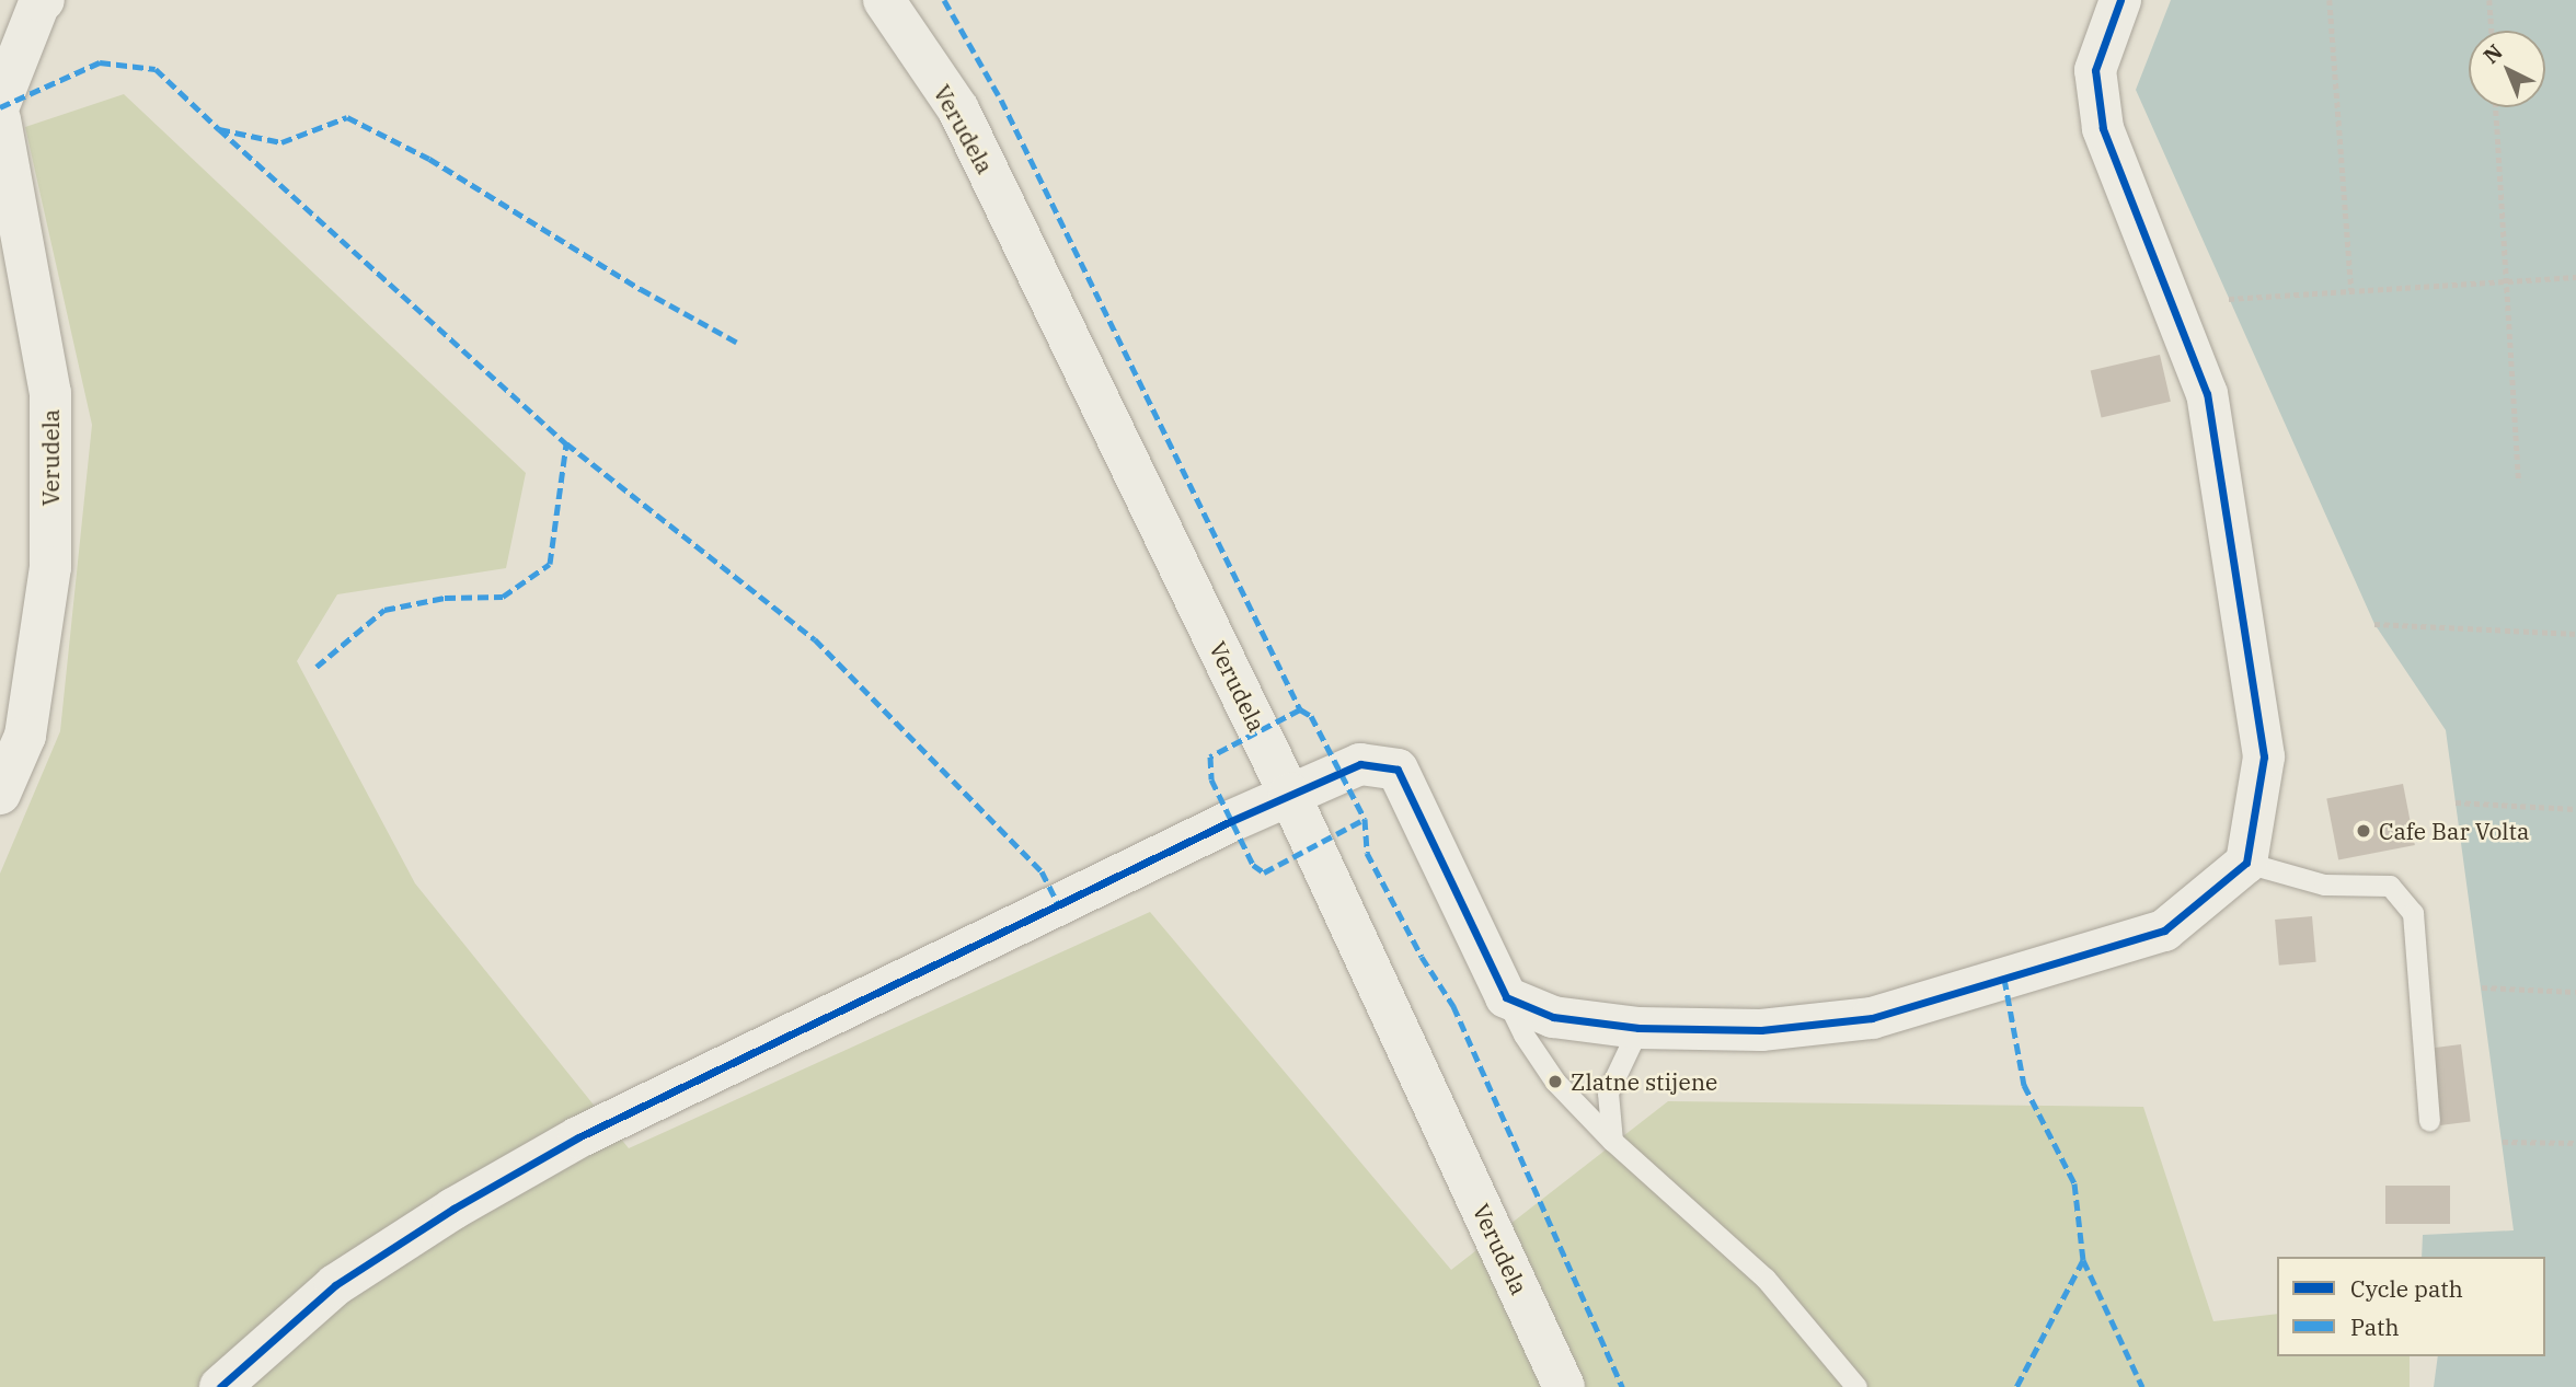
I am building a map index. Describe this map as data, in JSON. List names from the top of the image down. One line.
{"streets":{"street":["Verudela"]},"places":["Cafe Bar Volta","Zlatne stijene"],"legend":["Cycle path","Path"],"north":"top left"}
